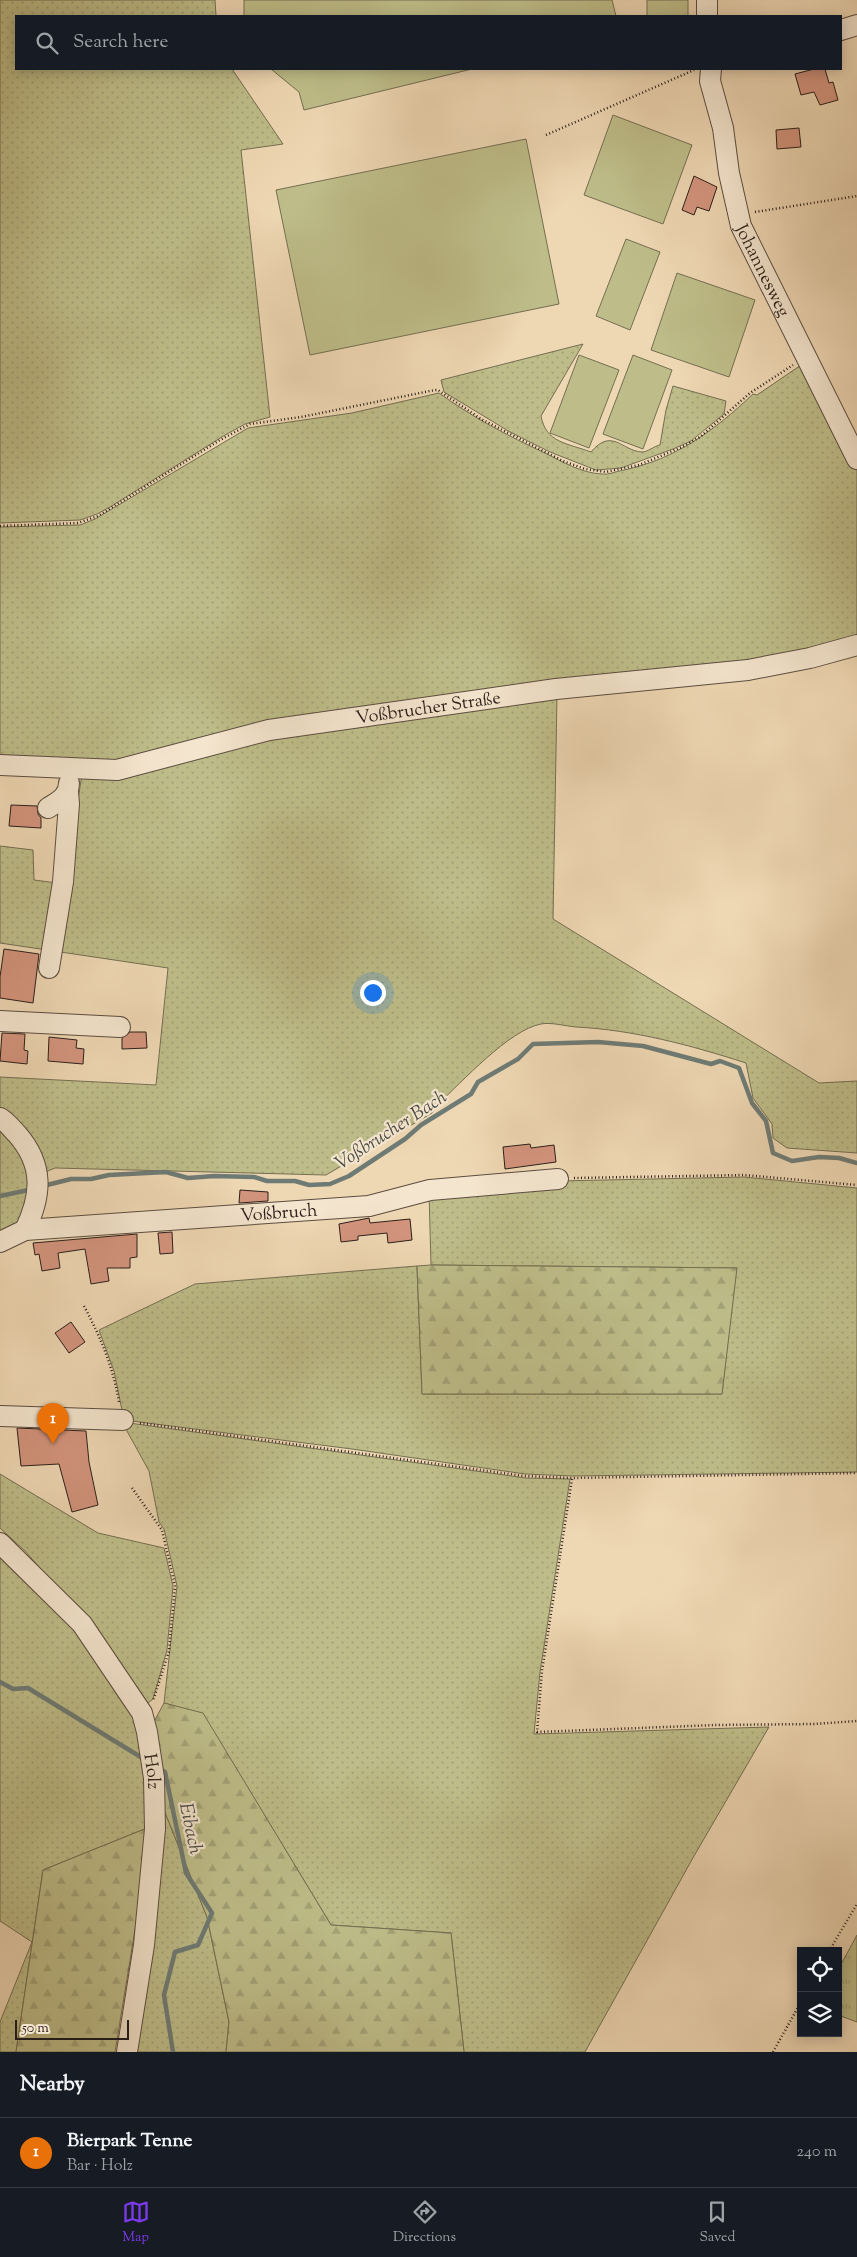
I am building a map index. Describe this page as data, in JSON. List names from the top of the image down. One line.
{"streets":{"street":["Johannesweg","Voßbrucher Straße","Voßbruch","Holz"]},"water":["Voßbrucher Bach","Eibach"],"scale_bar":"50 m","page":{"search":"Search here","pins":"1","scale":"50 m","heading":"Nearby","list":[{"mark":"1","name":"Bierpark Tenne","note":"Bar · Holz","value":"240 m"}],"nav":["Map","Directions","Saved"]}}
